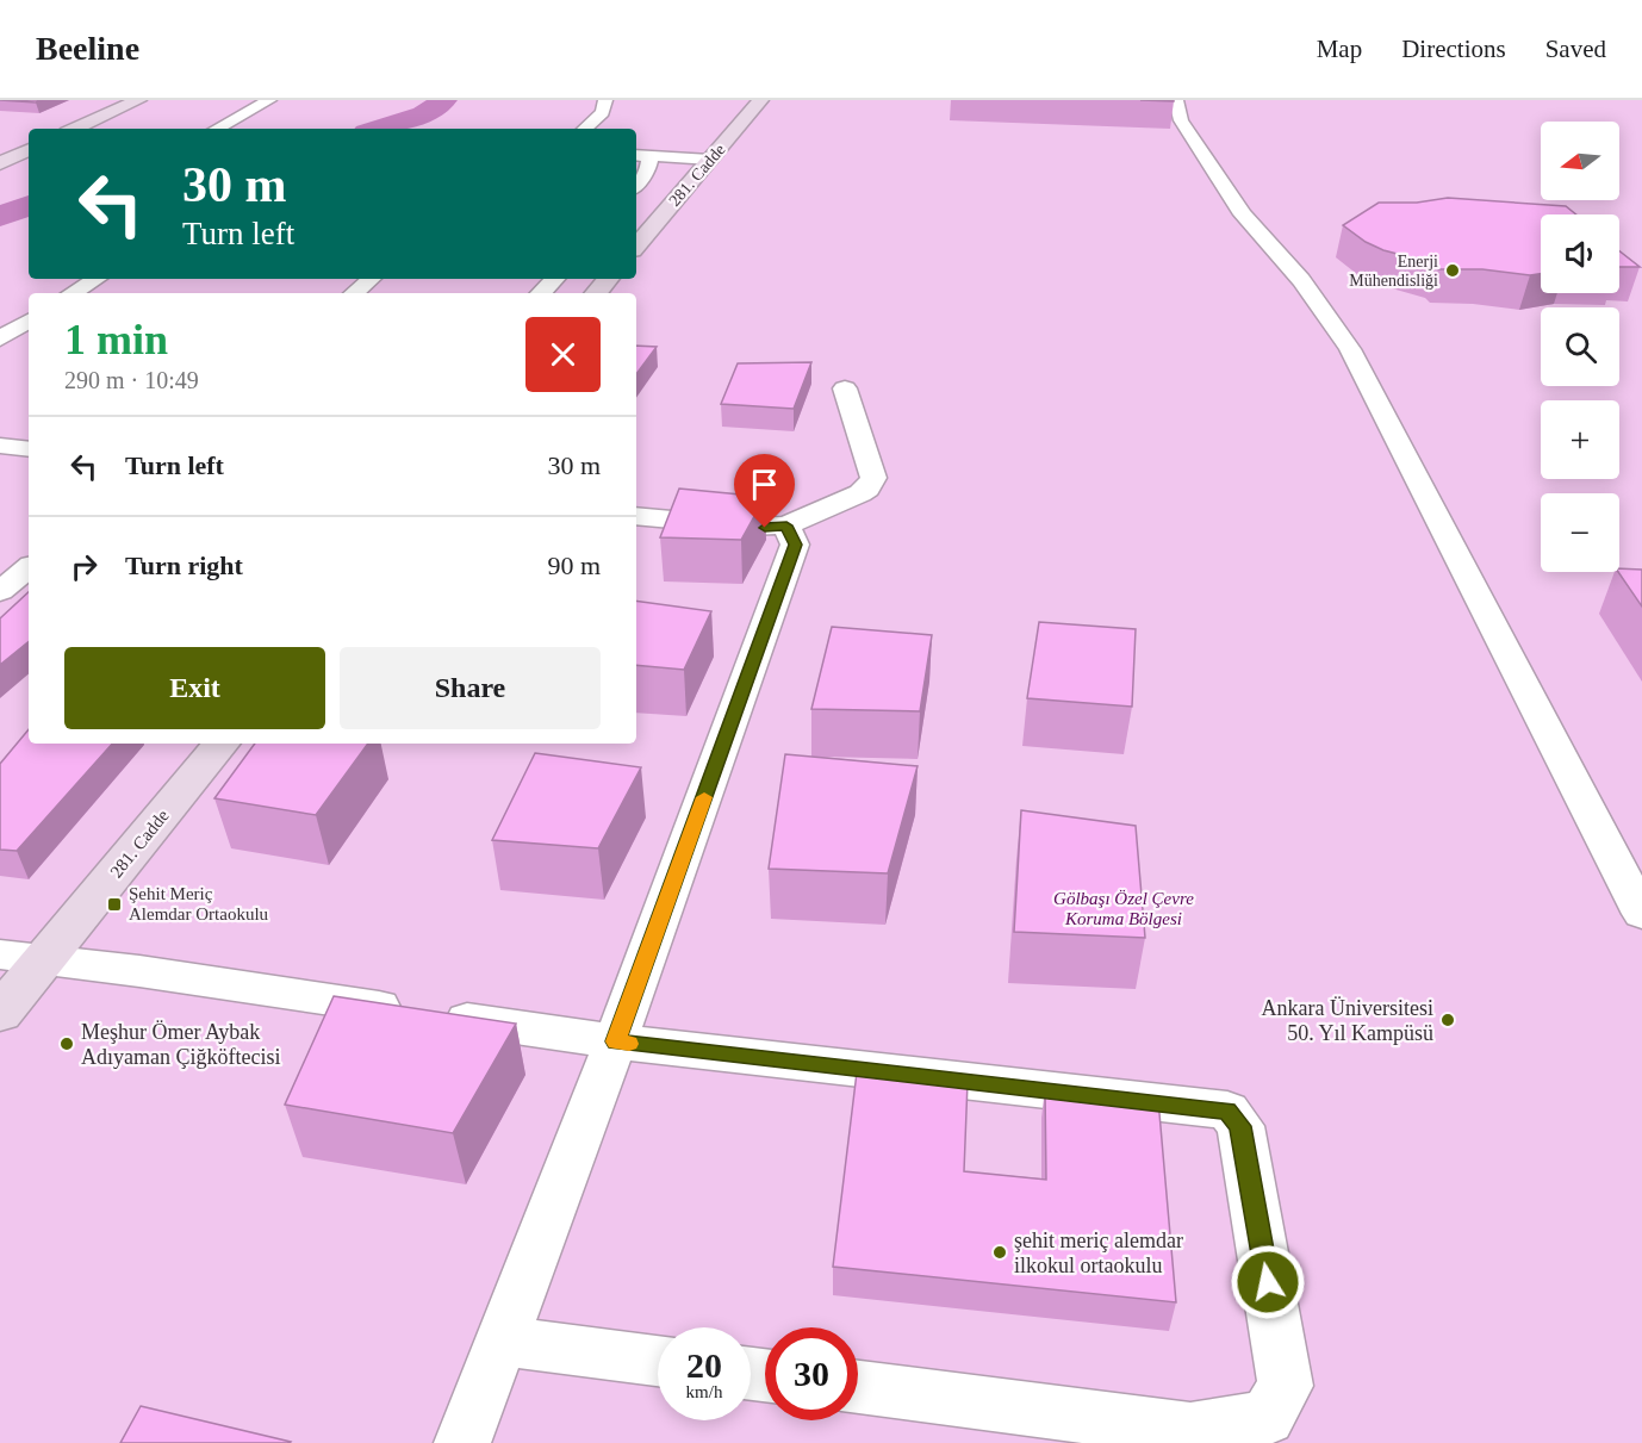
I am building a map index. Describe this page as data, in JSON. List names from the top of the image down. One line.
{"streets":{"street":["281. Cadde"]},"parks":["Gölbaşı Özel Çevre Koruma Bölgesi"],"places":{"other":["Enerji Mühendisliği","Ankara Üniversitesi 50. Yıl Kampüsü","Meşhur Ömer Aybak Adıyaman Çiğköftecisi","şehit meriç alemdar ilkokul ortaokulu"],"transit":["Şehit Meriç Alemdar Ortaokulu"]},"north":"left","page":{"header":"Beeline","nav":["Map","Directions","Saved"],"map_buttons":["+","−"],"turn":["30 m","Turn left"],"heading":["1 min","290 m · 10:49"],"list":[{"name":"Turn left","value":"30 m"},{"name":"Turn right","value":"90 m"}],"buttons":["Exit","Share"],"speed":"20 km/h","limit":"30"}}
